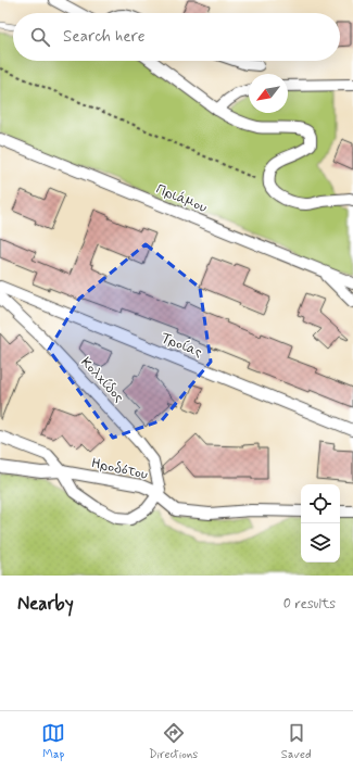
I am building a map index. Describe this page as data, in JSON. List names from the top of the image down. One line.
{"streets":{"street":["Πριάμου","Τροίας","Κολχίδος","Ηροδότου"]},"crossings":[["Κολχίδος","Ηροδότου"]],"north":"bottom left","page":{"search":"Search here","heading":["Nearby","0 results"],"nav":["Map","Directions","Saved"]}}
